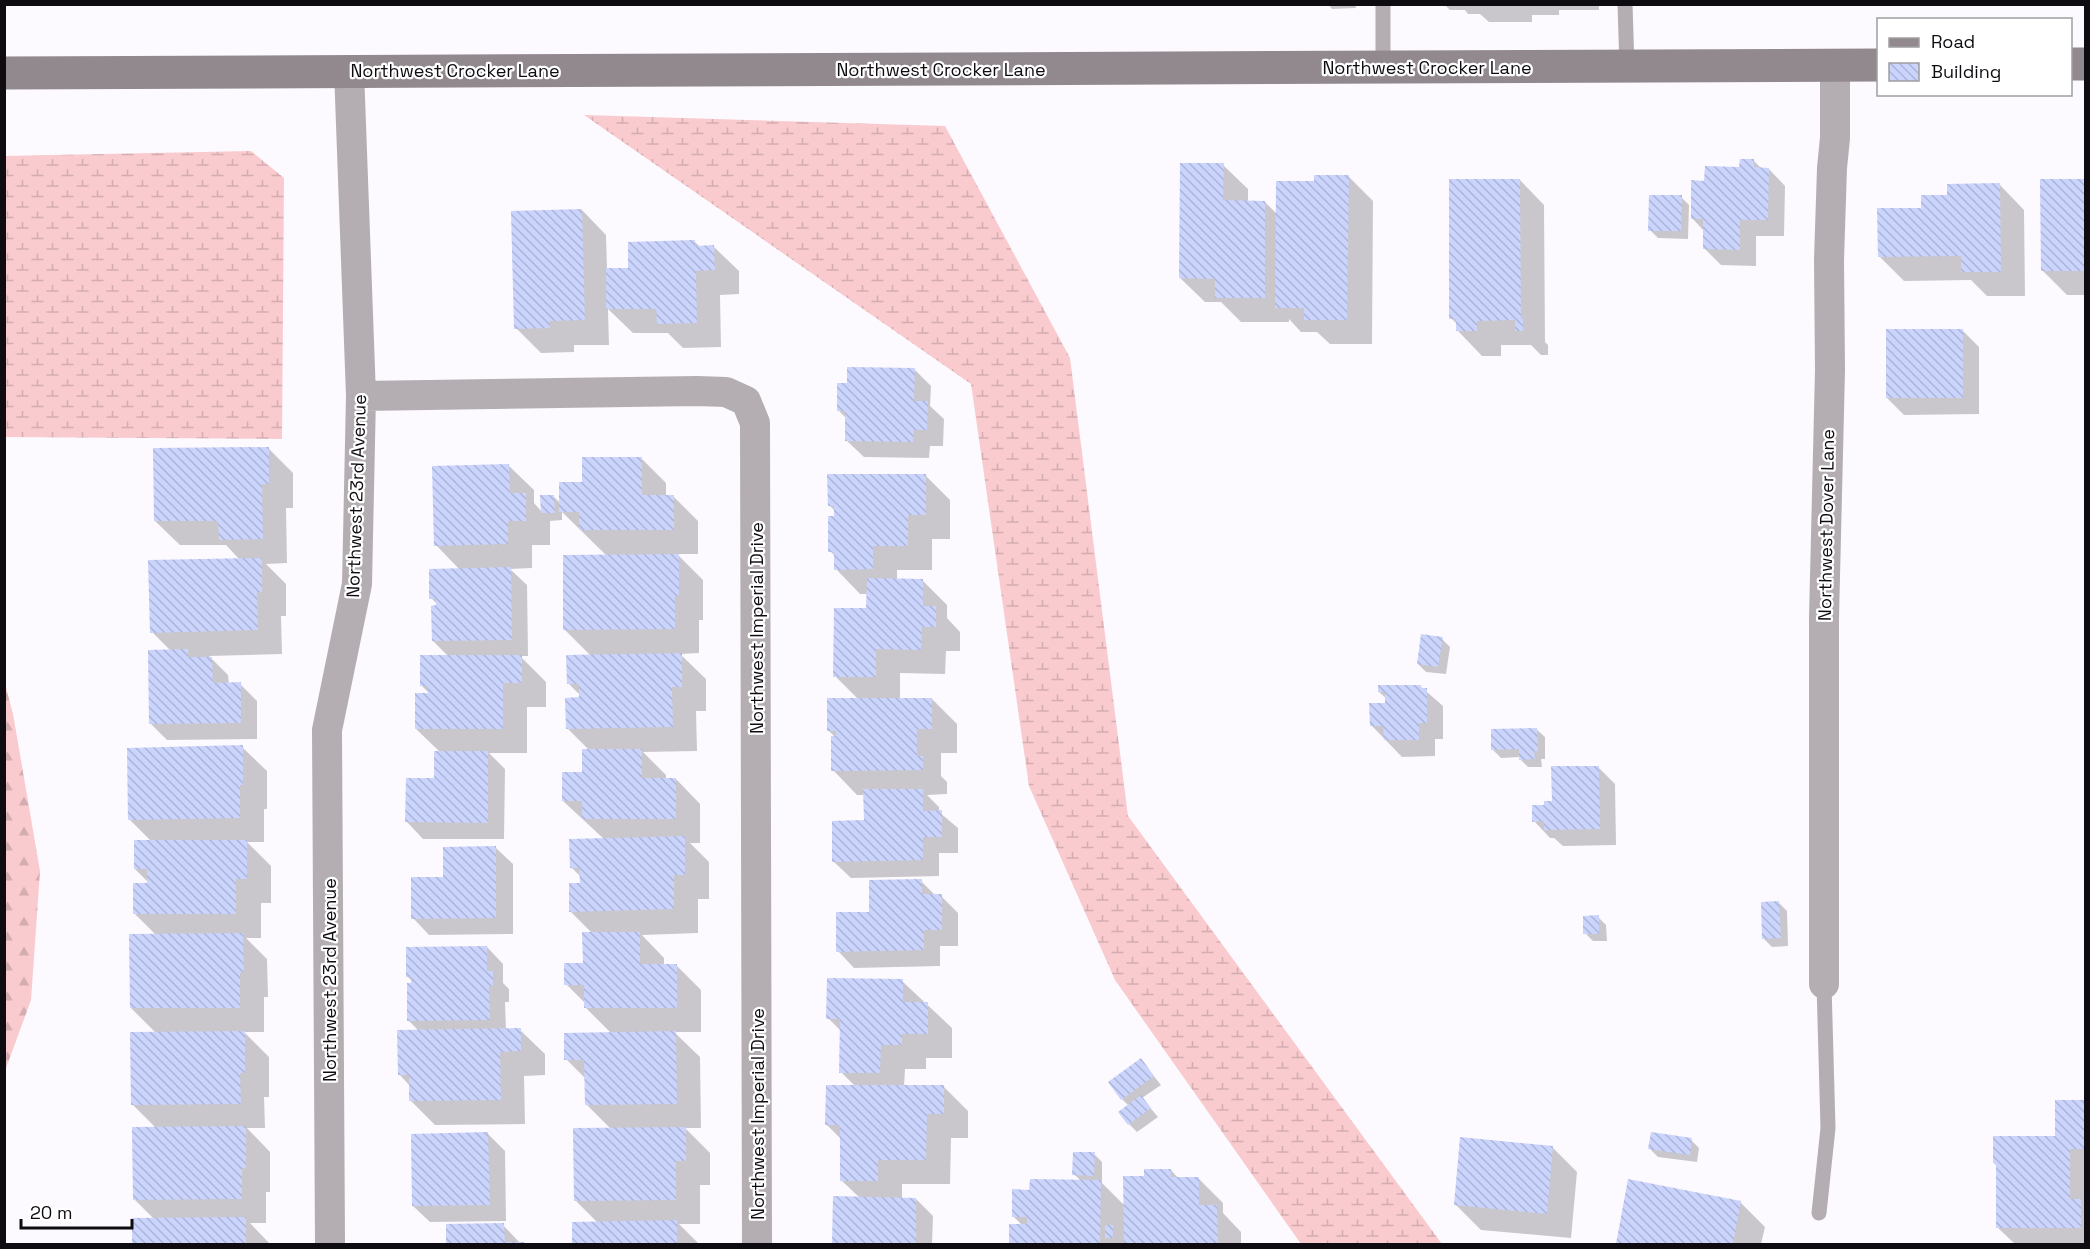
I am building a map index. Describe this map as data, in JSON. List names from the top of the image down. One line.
{"streets":{"street":["Northwest Crocker Lane","Northwest 23rd Avenue","Northwest Dover Lane","Northwest Imperial Drive"]},"crossings":[["Northwest Crocker Lane","Northwest 23rd Avenue"],["Northwest Crocker Lane","Northwest Dover Lane"],["Northwest 23rd Avenue","Northwest Imperial Drive"]],"legend":["Road","Building"],"scale_bar":"20 m"}
